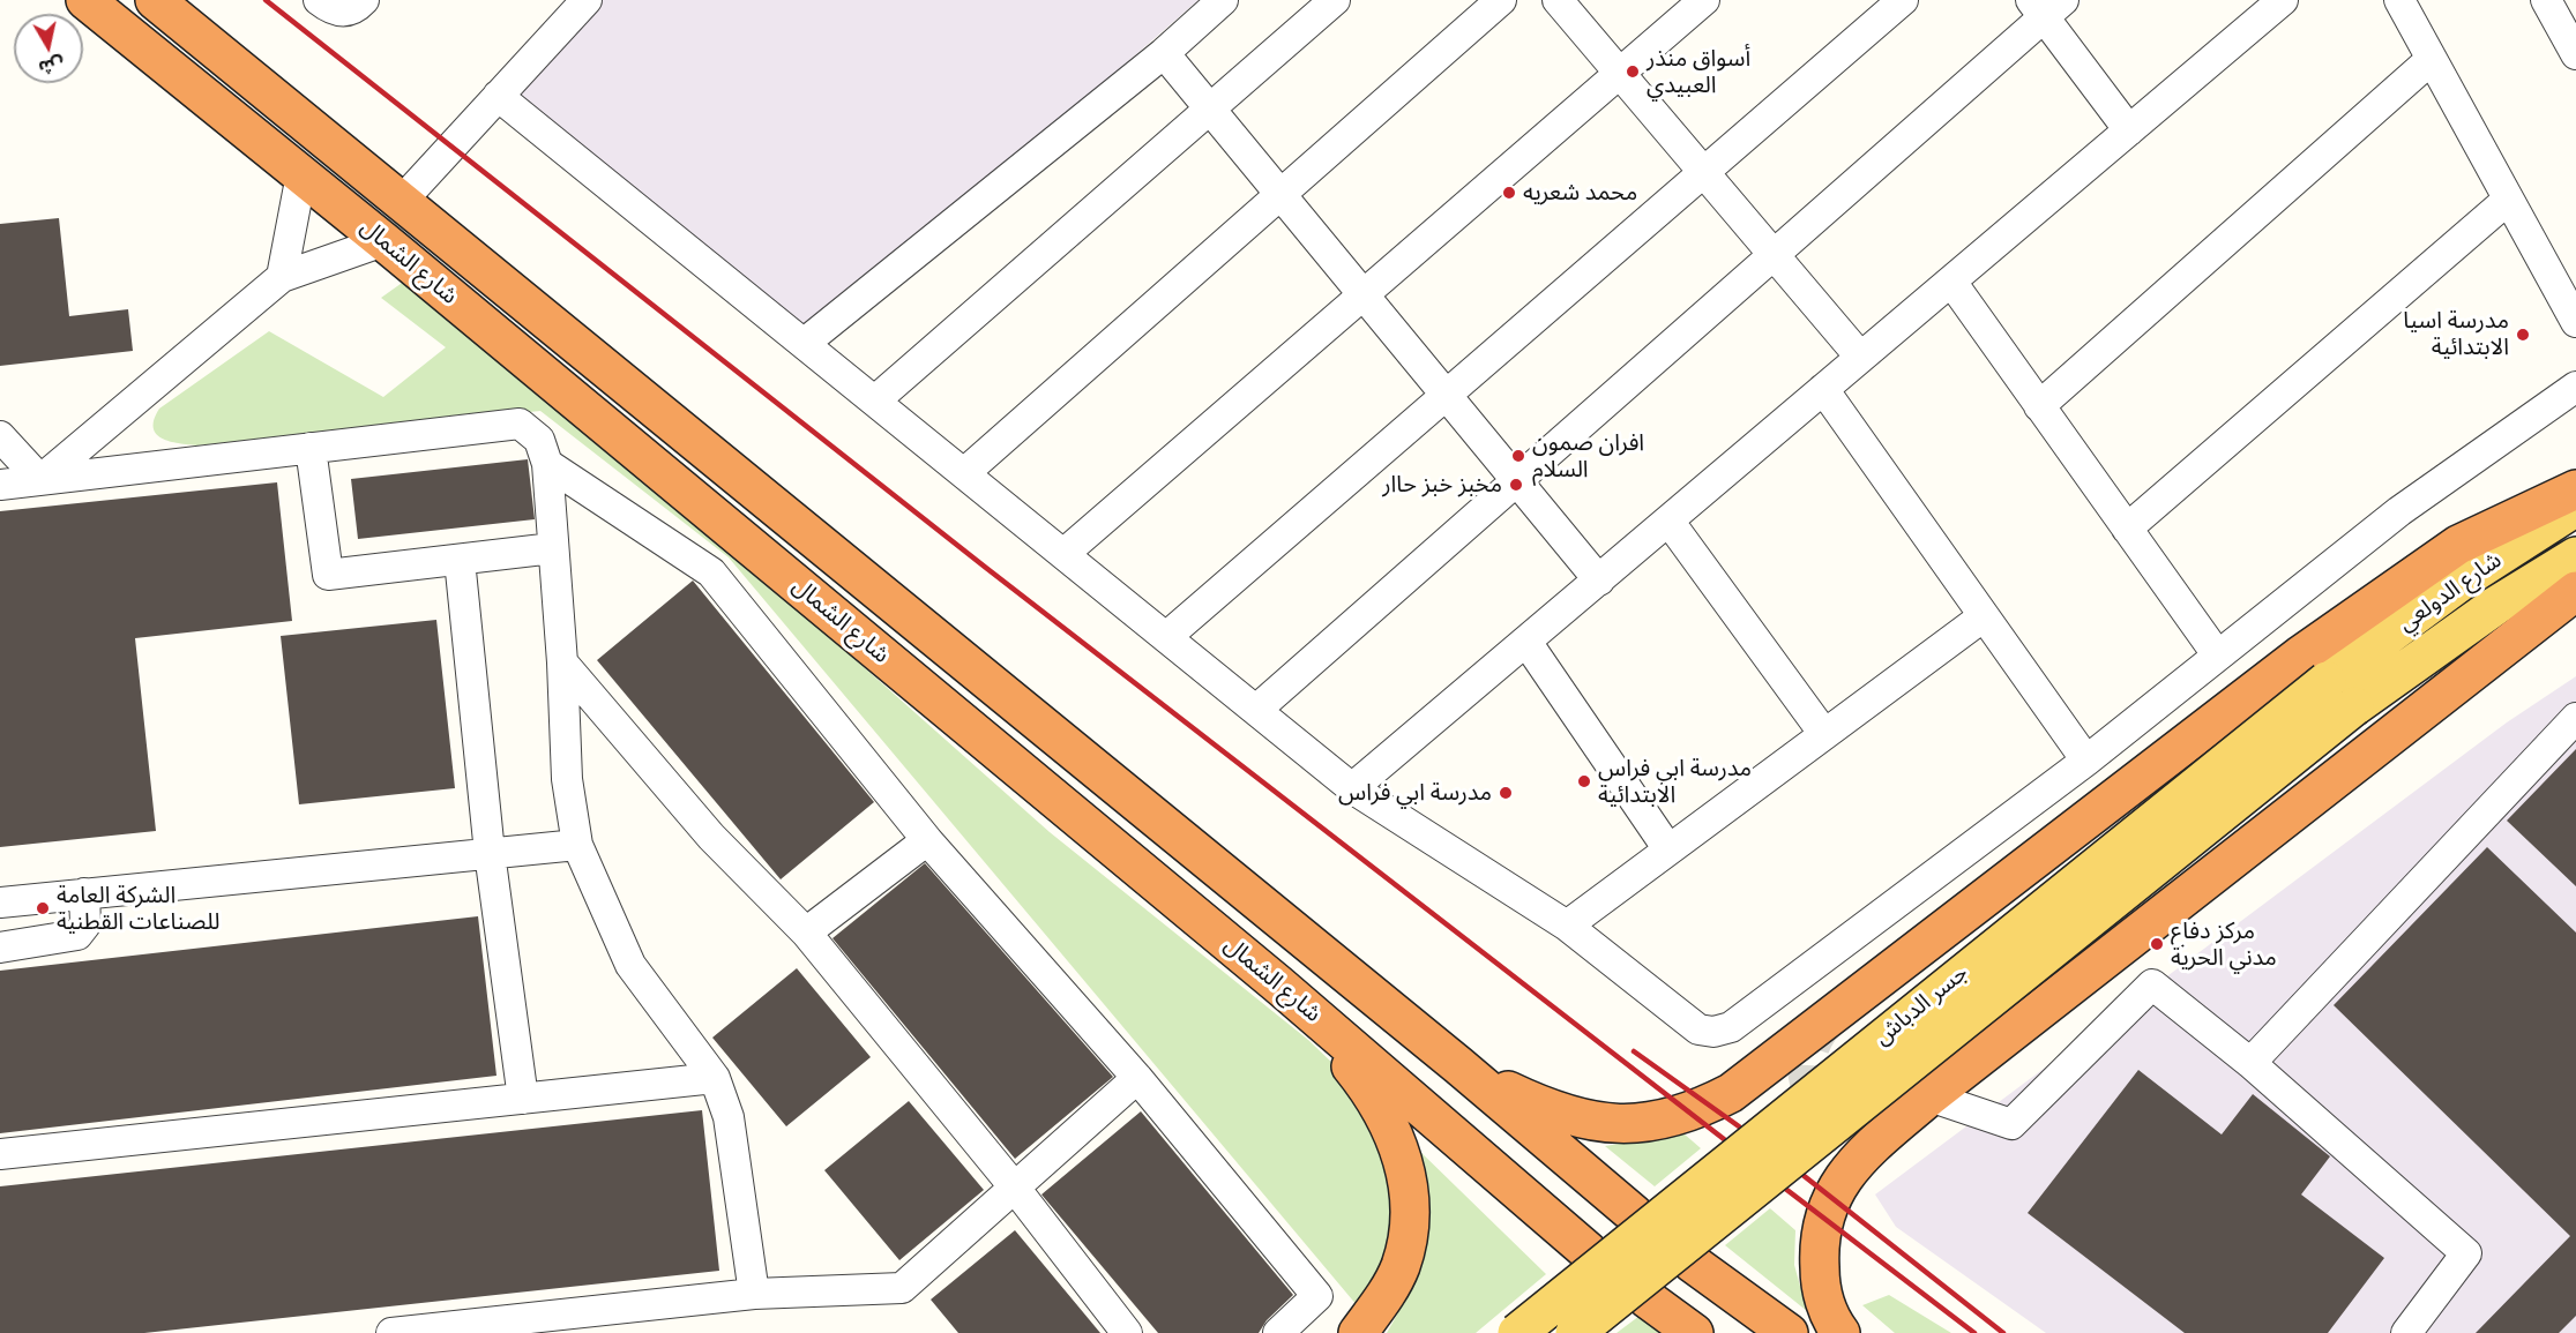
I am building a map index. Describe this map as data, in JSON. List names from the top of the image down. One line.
{"streets":{"highway":["شارع الشمال"],"main road":["شارع الدولعي","جسر الدباش"]},"crossings":[["شارع الدولعي","جسر الدباش"]],"places":["أسواق منذر العبيدي","محمد شعريه","مدرسة اسيا الابتدائية","افران صمون السلام","مخبز خبز حاار","مدرسة ابي فراس الابتدائية","مدرسة ابي فراس","الشركة العامة للصناعات القطنية","مركز دفاع مدني الحرية"],"north":"bottom"}
